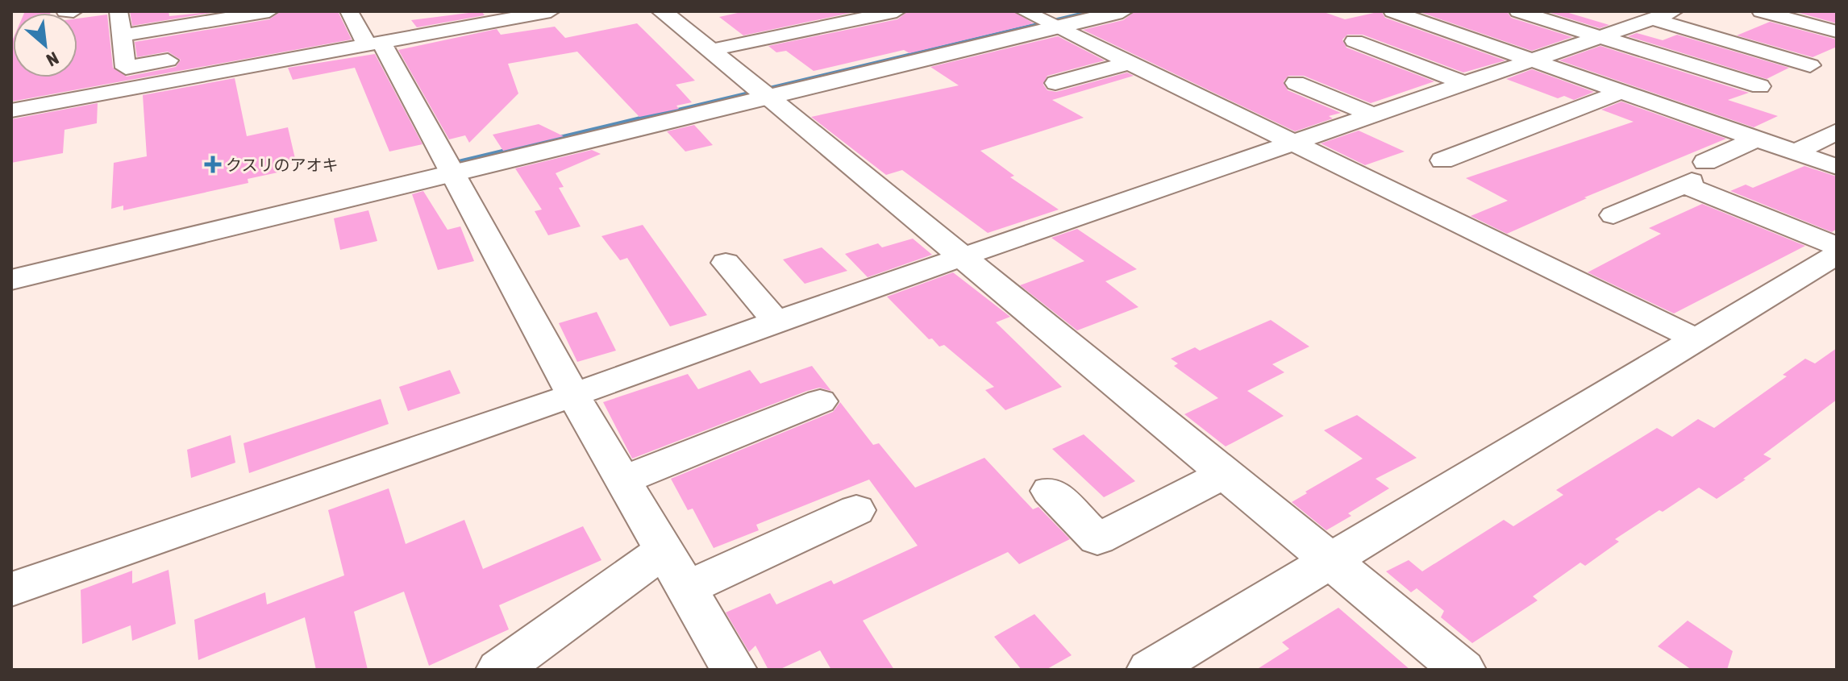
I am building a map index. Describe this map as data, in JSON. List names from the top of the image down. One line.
{"places":{"health":["クスリのアオキ"]},"north":"bottom right"}
